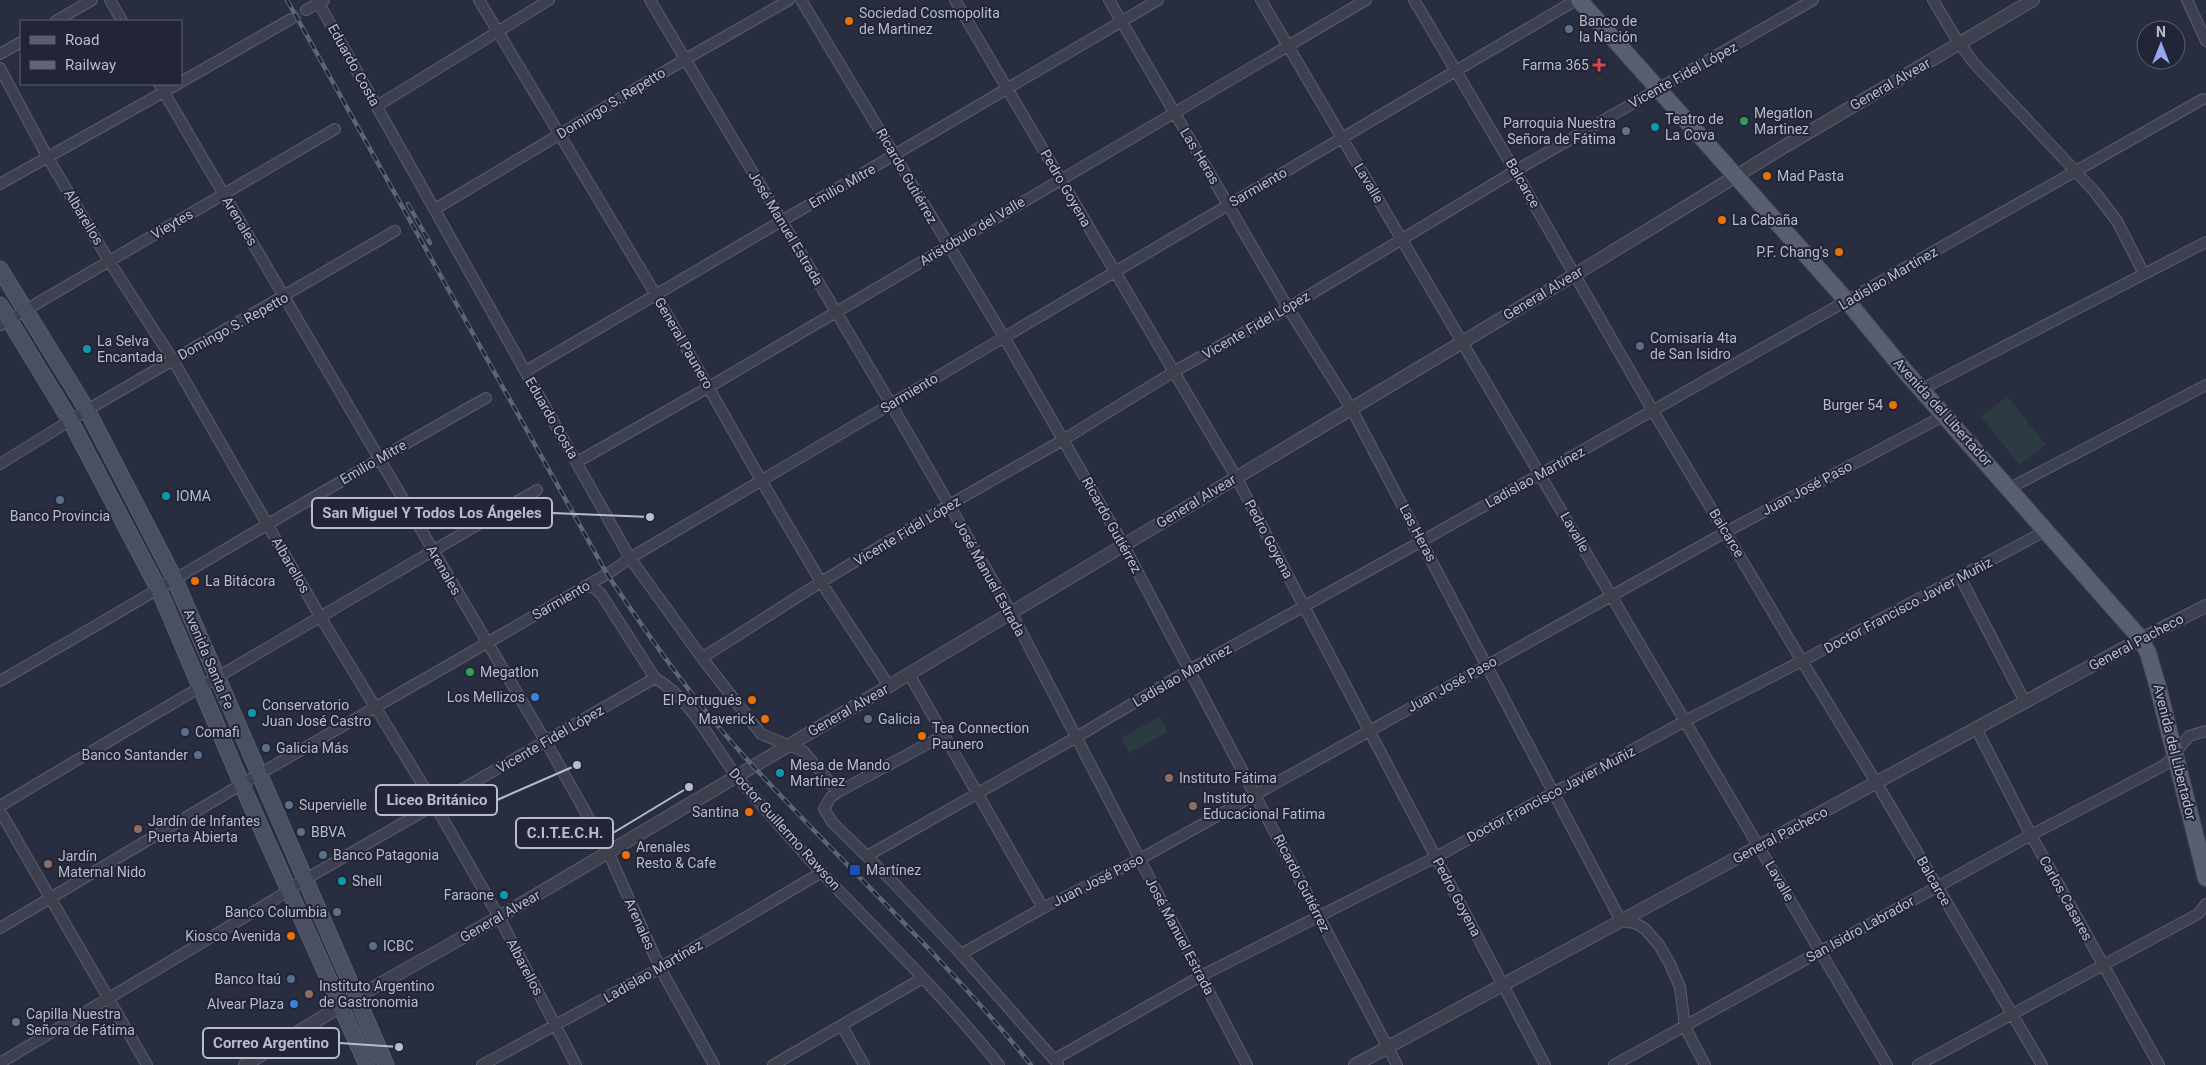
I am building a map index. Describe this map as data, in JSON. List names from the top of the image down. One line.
{"streets":{"main road":["Avenida del Libertador","Avenida Santa Fe"],"street":["Eduardo Costa","Vicente Fidel López","General Alvear","Domingo S. Repetto","Las Heras","Ricardo Gutiérrez","Lavalle","Balcarce","Emilio Mitre","Sarmiento","Pedro Goyena","Albarellos","Arenales","Vieytes","José Manuel Estrada","Aristóbulo del Valle","Ladislao Martínez","General Paunero","Juan José Paso","Doctor Francisco Javier Muñiz","General Pacheco","Doctor Guillermo Rawson","Carlos Casares","San Isidro Labrador"]},"crossings":[["Eduardo Costa","Vicente Fidel López"],["Eduardo Costa","General Alvear"],["Eduardo Costa","Domingo S. Repetto"],["Eduardo Costa","Emilio Mitre"],["Eduardo Costa","Sarmiento"],["Eduardo Costa","Aristóbulo del Valle"],["Vicente Fidel López","Las Heras"],["Vicente Fidel López","Ricardo Gutiérrez"],["Vicente Fidel López","Lavalle"],["Vicente Fidel López","Balcarce"],["Vicente Fidel López","Pedro Goyena"],["Vicente Fidel López","Albarellos"],["Vicente Fidel López","Arenales"],["Vicente Fidel López","José Manuel Estrada"],["Vicente Fidel López","General Paunero"],["Vicente Fidel López","Avenida del Libertador"],["Vicente Fidel López","Avenida Santa Fe"],["Vicente Fidel López","Doctor Guillermo Rawson"],["General Alvear","Las Heras"],["General Alvear","Ricardo Gutiérrez"],["General Alvear","Lavalle"],["General Alvear","Balcarce"],["General Alvear","Pedro Goyena"],["General Alvear","Albarellos"],["General Alvear","Arenales"],["General Alvear","José Manuel Estrada"],["General Alvear","General Paunero"],["General Alvear","Avenida del Libertador"],["General Alvear","Avenida Santa Fe"],["General Alvear","Doctor Guillermo Rawson"],["Domingo S. Repetto","Albarellos"],["Domingo S. Repetto","Arenales"],["Domingo S. Repetto","José Manuel Estrada"],["Domingo S. Repetto","General Paunero"],["Domingo S. Repetto","Avenida Santa Fe"],["Las Heras","Emilio Mitre"],["Las Heras","Sarmiento"],["Las Heras","Aristóbulo del Valle"],["Las Heras","Ladislao Martínez"],["Las Heras","Juan José Paso"],["Las Heras","Doctor Francisco Javier Muñiz"],["Las Heras","General Pacheco"],["Ricardo Gutiérrez","Emilio Mitre"],["Ricardo Gutiérrez","Sarmiento"],["Ricardo Gutiérrez","Aristóbulo del Valle"],["Ricardo Gutiérrez","Ladislao Martínez"],["Ricardo Gutiérrez","Juan José Paso"],["Ricardo Gutiérrez","Doctor Francisco Javier Muñiz"],["Ricardo Gutiérrez","General Pacheco"],["Lavalle","Sarmiento"],["Lavalle","Aristóbulo del Valle"],["Lavalle","Ladislao Martínez"],["Lavalle","Juan José Paso"],["Lavalle","Doctor Francisco Javier Muñiz"],["Lavalle","General Pacheco"],["Lavalle","San Isidro Labrador"],["Balcarce","Sarmiento"],["Balcarce","Ladislao Martínez"],["Balcarce","Juan José Paso"],["Balcarce","Doctor Francisco Javier Muñiz"],["Balcarce","General Pacheco"],["Balcarce","San Isidro Labrador"],["Emilio Mitre","Pedro Goyena"],["Emilio Mitre","Albarellos"],["Emilio Mitre","Arenales"],["Emilio Mitre","José Manuel Estrada"],["Emilio Mitre","General Paunero"],["Emilio Mitre","Avenida Santa Fe"],["Sarmiento","Pedro Goyena"],["Sarmiento","Albarellos"],["Sarmiento","Arenales"],["Sarmiento","José Manuel Estrada"],["Sarmiento","General Paunero"],["Sarmiento","Avenida del Libertador"],["Sarmiento","Avenida Santa Fe"],["Sarmiento","Doctor Guillermo Rawson"],["Pedro Goyena","Aristóbulo del Valle"],["Pedro Goyena","Ladislao Martínez"],["Pedro Goyena","Juan José Paso"],["Pedro Goyena","Doctor Francisco Javier Muñiz"],["Pedro Goyena","General Pacheco"],["Albarellos","Vieytes"],["Albarellos","Ladislao Martínez"],["Arenales","Vieytes"],["Arenales","Ladislao Martínez"],["Vieytes","Avenida Santa Fe"],["José Manuel Estrada","Aristóbulo del Valle"],["José Manuel Estrada","Ladislao Martínez"],["José Manuel Estrada","Juan José Paso"],["José Manuel Estrada","Doctor Francisco Javier Muñiz"],["Aristóbulo del Valle","General Paunero"],["Ladislao Martínez","Avenida del Libertador"],["Ladislao Martínez","Doctor Guillermo Rawson"],["Avenida del Libertador","Juan José Paso"],["Avenida del Libertador","Doctor Francisco Javier Muñiz"],["Avenida del Libertador","General Pacheco"],["Avenida del Libertador","San Isidro Labrador"],["General Pacheco","Carlos Casares"],["Carlos Casares","San Isidro Labrador"]],"places":{"other":["Sociedad Cosmopolita de Martinez","Banco de la Nación","Megatlon Martinez","Teatro de La Cova","Parroquia Nuestra Señora de Fátima","Mad Pasta","La Cabaña","P.F. Chang's","Comisaría 4ta de San Isidro","La Selva Encantada","Burger 54","IOMA","Banco Provincia","San Miguel Y Todos Los Ángeles","La Bitácora","Megatlon","Los Mellizos","El Portugués","Conservatorio Juan José Castro","Maverick","Galicia","Comafi","Tea Connection Paunero","Galicia Más","Banco Santander","Liceo Británico","Mesa de Mando Martínez","Instituto Fátima","C.I.T.E.C.H.","Supervielle","Instituto Educacional Fatima","Santina","Jardín de Infantes Puerta Abierta","BBVA","Banco Patagonia","Arenales Resto & Cafe","Jardín Maternal Nido","Shell","Faraone","Banco Columbia","Kiosco Avenida","ICBC","Banco Itaú","Instituto Argentino de Gastronomia","Alvear Plaza","Capilla Nuestra Señora de Fátima","Correo Argentino"],"health":["Farma 365"],"transit":["Martínez"]},"legend":["Road","Railway"],"north":"top"}
